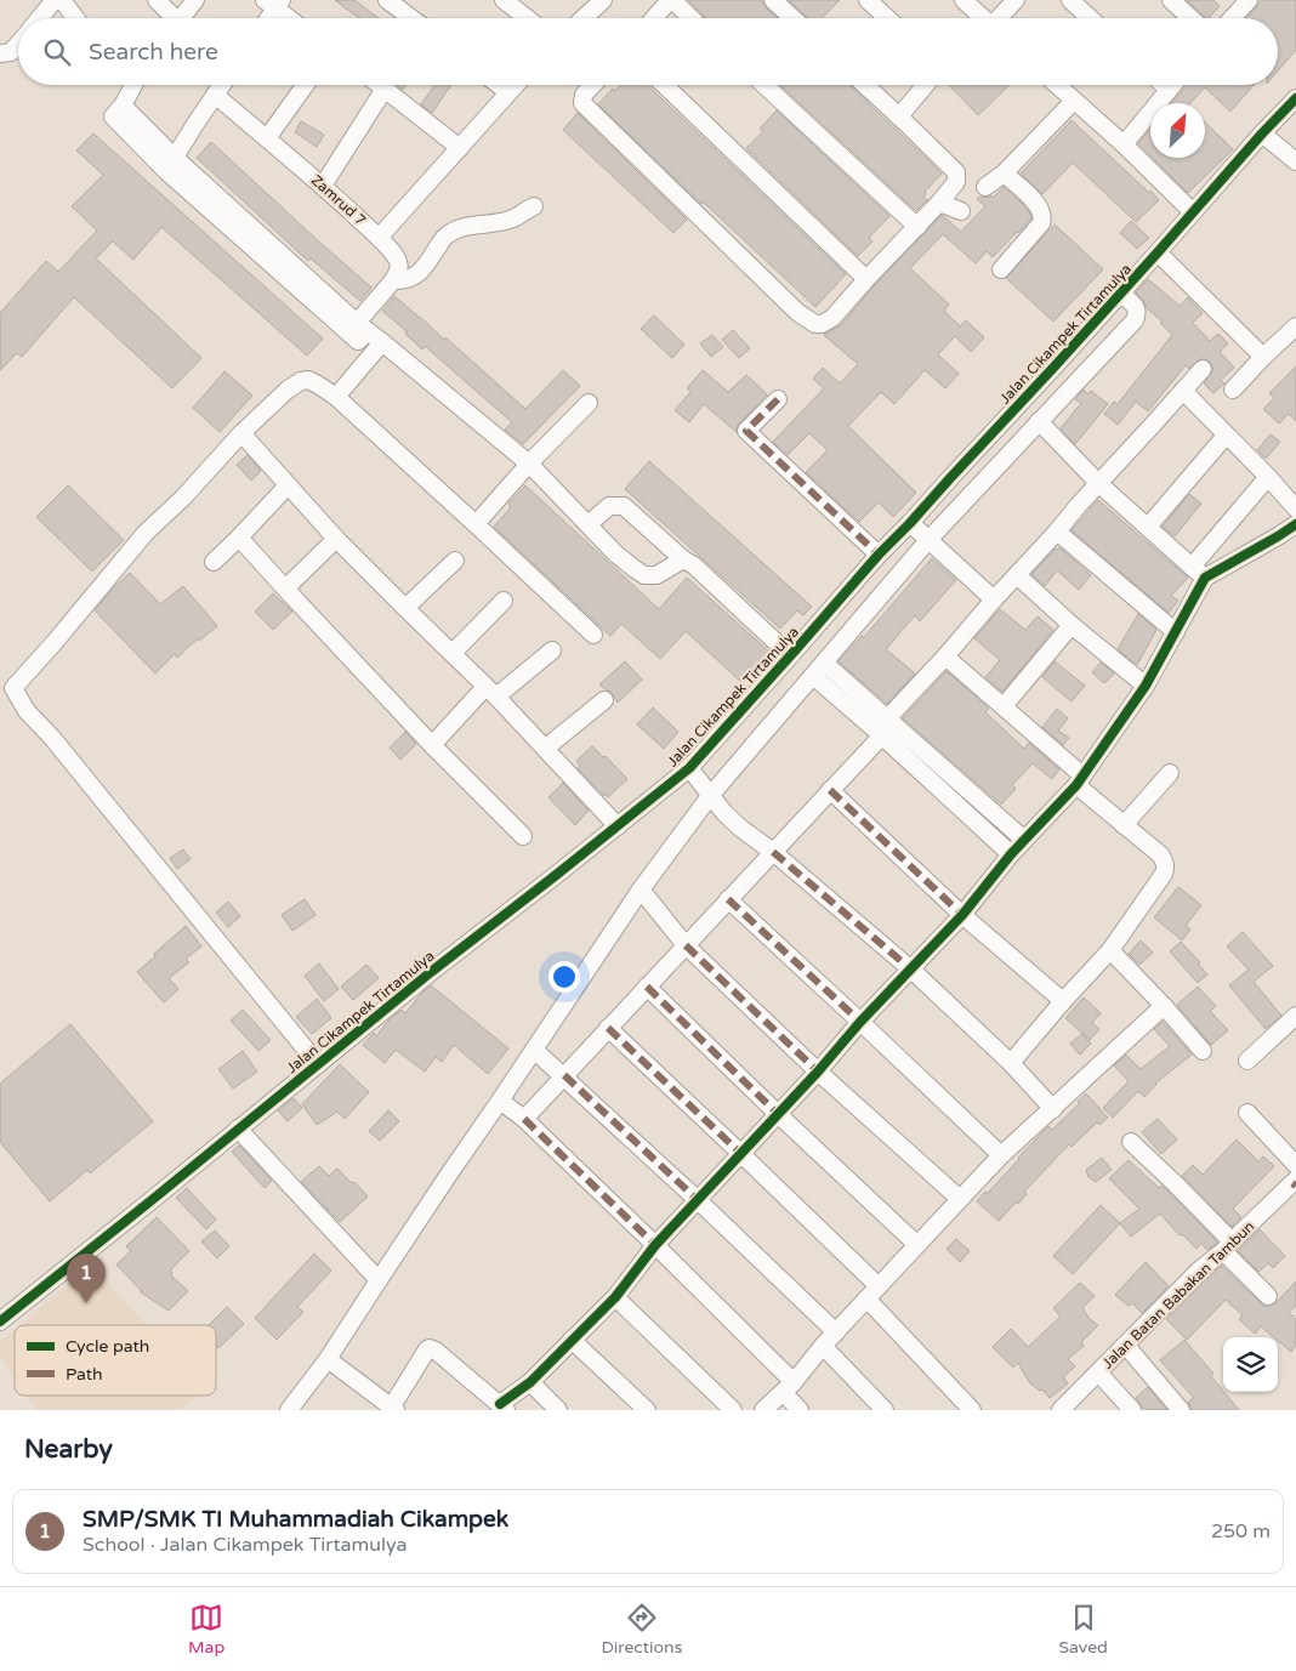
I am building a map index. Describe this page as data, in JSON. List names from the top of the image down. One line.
{"streets":{"street":["Zamrud 7","Jalan Cikampek Tirtamulya","Jalan Batan Babakan Tambun"]},"legend":["Cycle path","Path"],"north":"top right","page":{"search":"Search here","pins":"1","heading":"Nearby","list":[{"mark":"1","name":"SMP/SMK TI Muhammadiah Cikampek","note":"School · Jalan Cikampek Tirtamulya","value":"250 m"}],"nav":["Map","Directions","Saved"]}}
